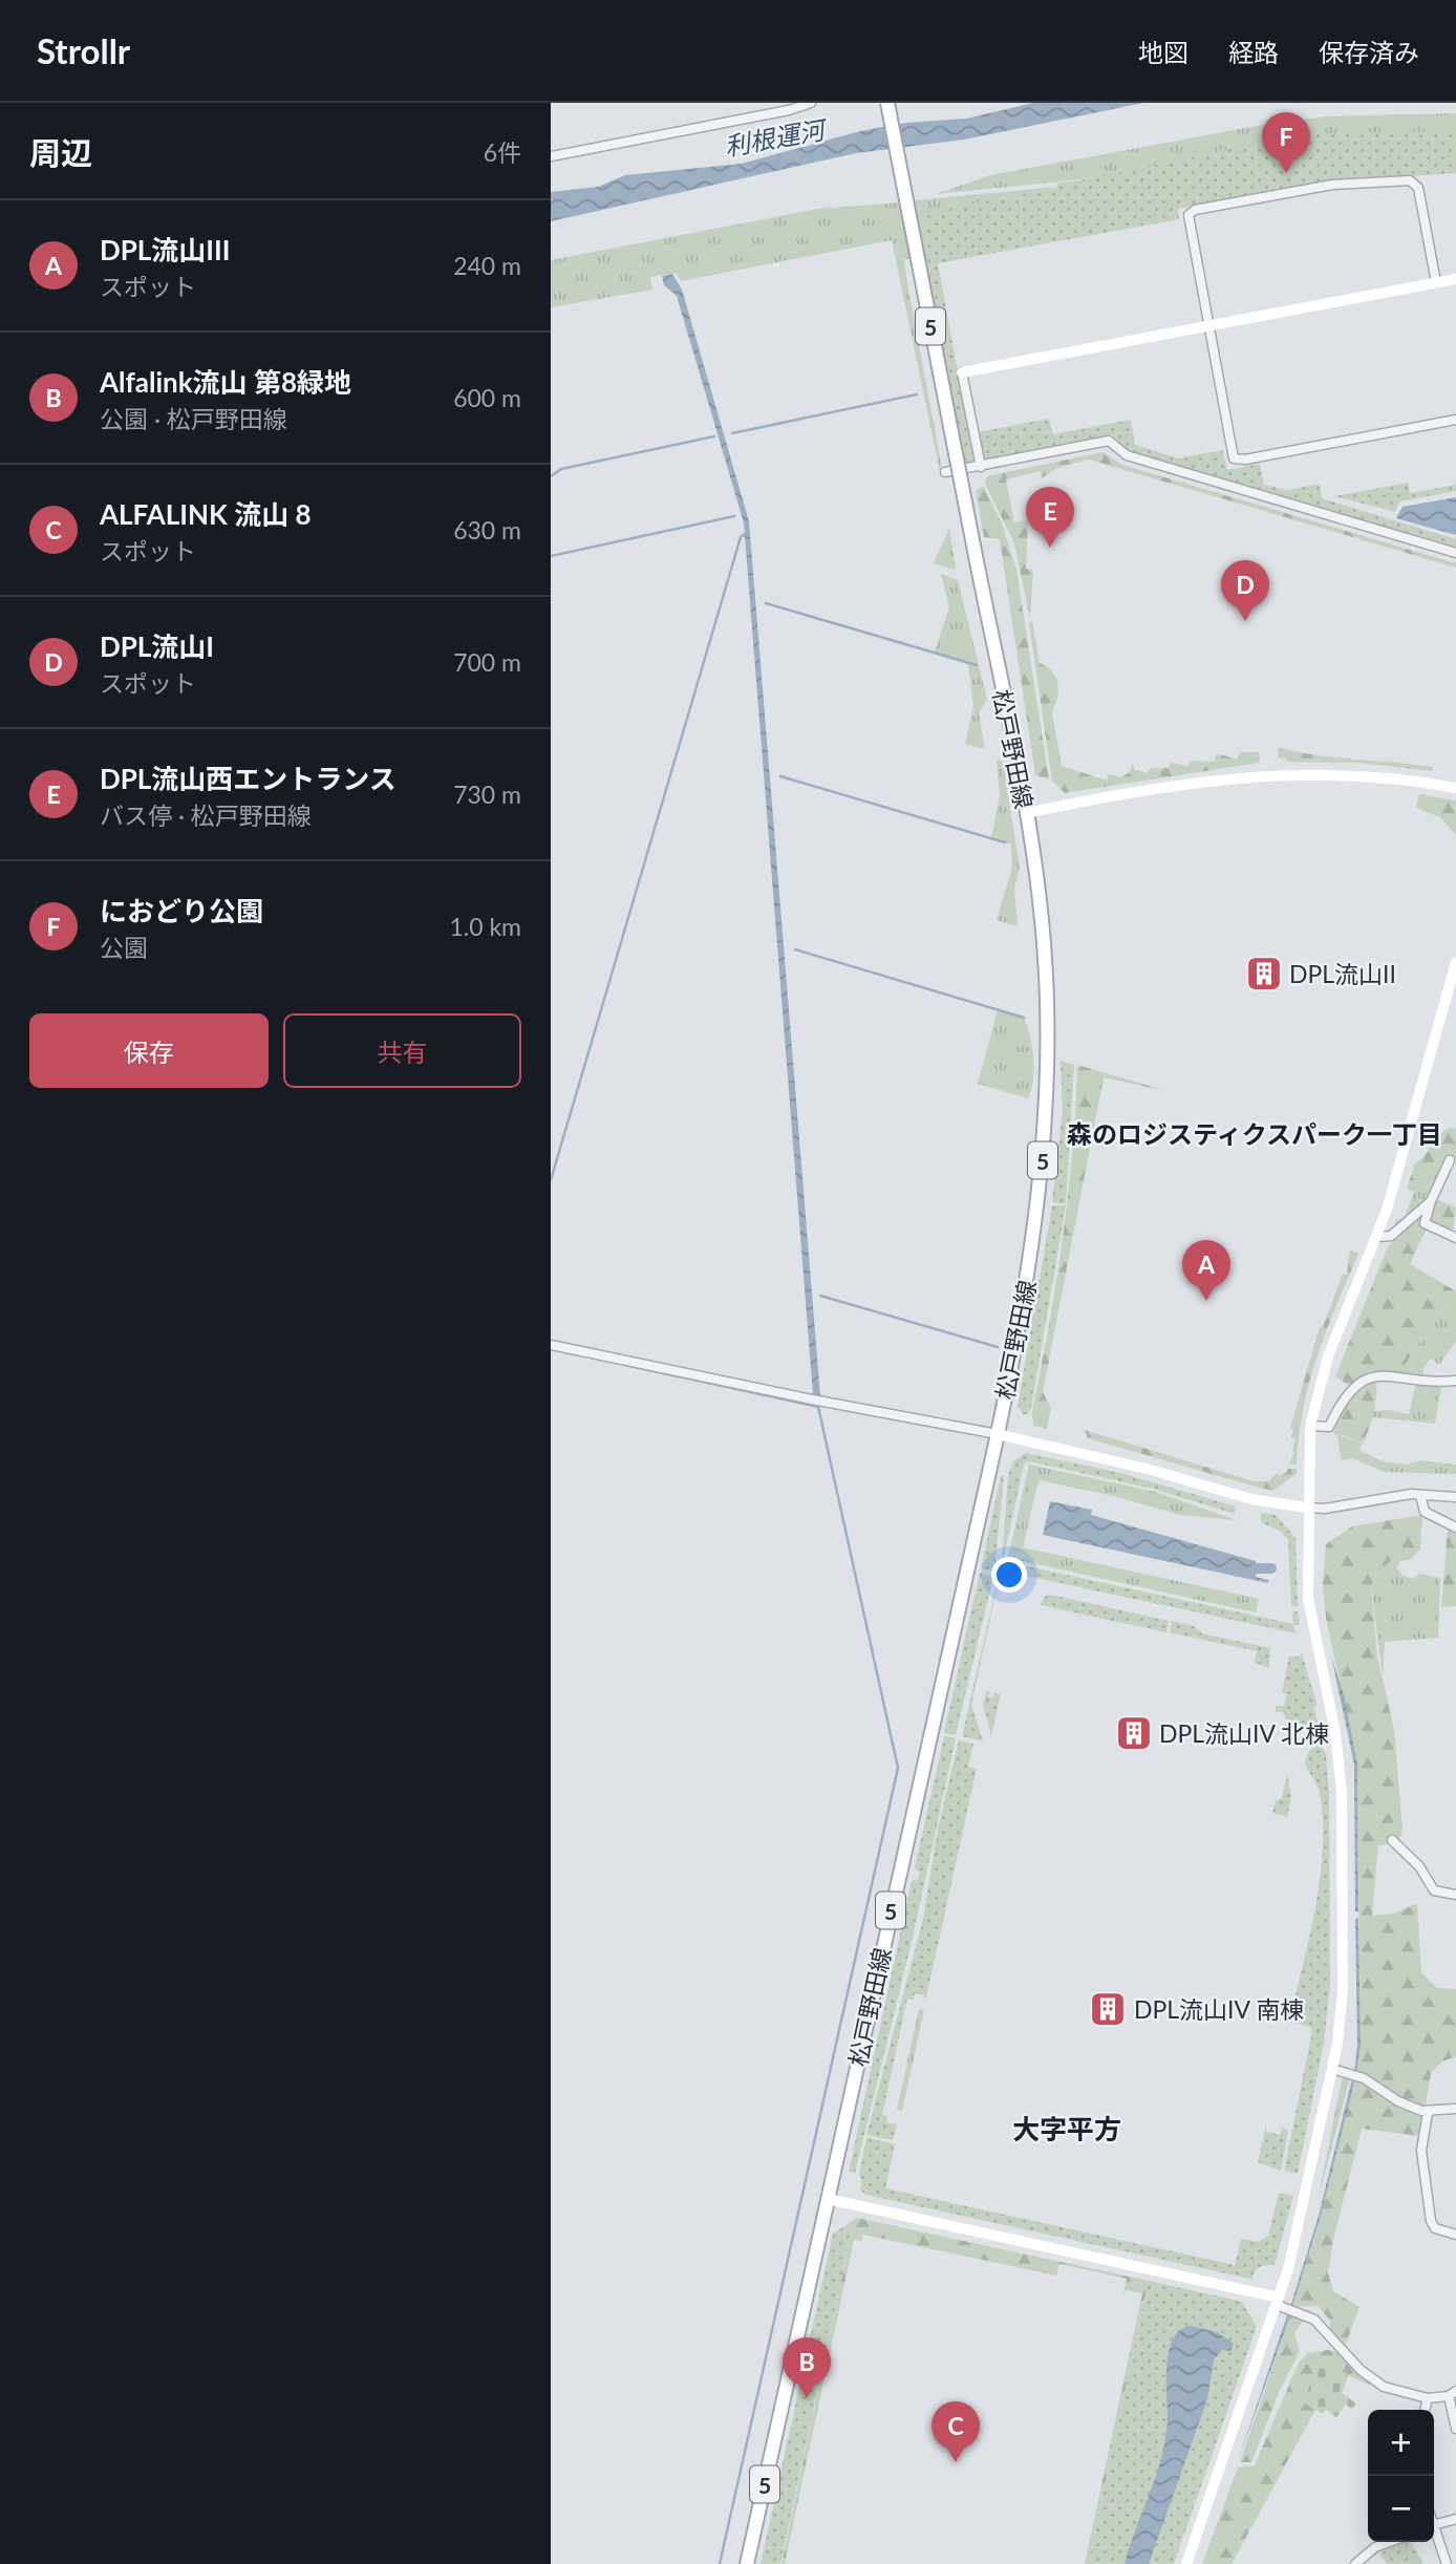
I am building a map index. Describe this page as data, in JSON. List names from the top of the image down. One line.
{"streets":{"main road":["5","松戸野田線"]},"districts":["森のロジスティクスパーク一丁目","大字平方"],"water":["利根運河"],"places":{"building":["DPL流山II","DPL流山IV 北棟","DPL流山IV 南棟"]},"page":{"header":"Strollr","nav":["地図","経路","保存済み"],"heading":["周辺","6件"],"pins":["F","E","D","A","B","C"],"list":[{"mark":"A","name":"DPL流山III","note":"スポット","value":"240 m"},{"mark":"B","name":"Alfalink流山 第8緑地","note":"公園 · 松戸野田線","value":"600 m"},{"mark":"C","name":"ALFALINK 流山 8","note":"スポット","value":"630 m"},{"mark":"D","name":"DPL流山I","note":"スポット","value":"700 m"},{"mark":"E","name":"DPL流山西エントランス","note":"バス停 · 松戸野田線","value":"730 m"},{"mark":"F","name":"におどり公園","note":"公園","value":"1.0 km"}],"buttons":["保存","共有"],"map_buttons":["+","−"]}}
